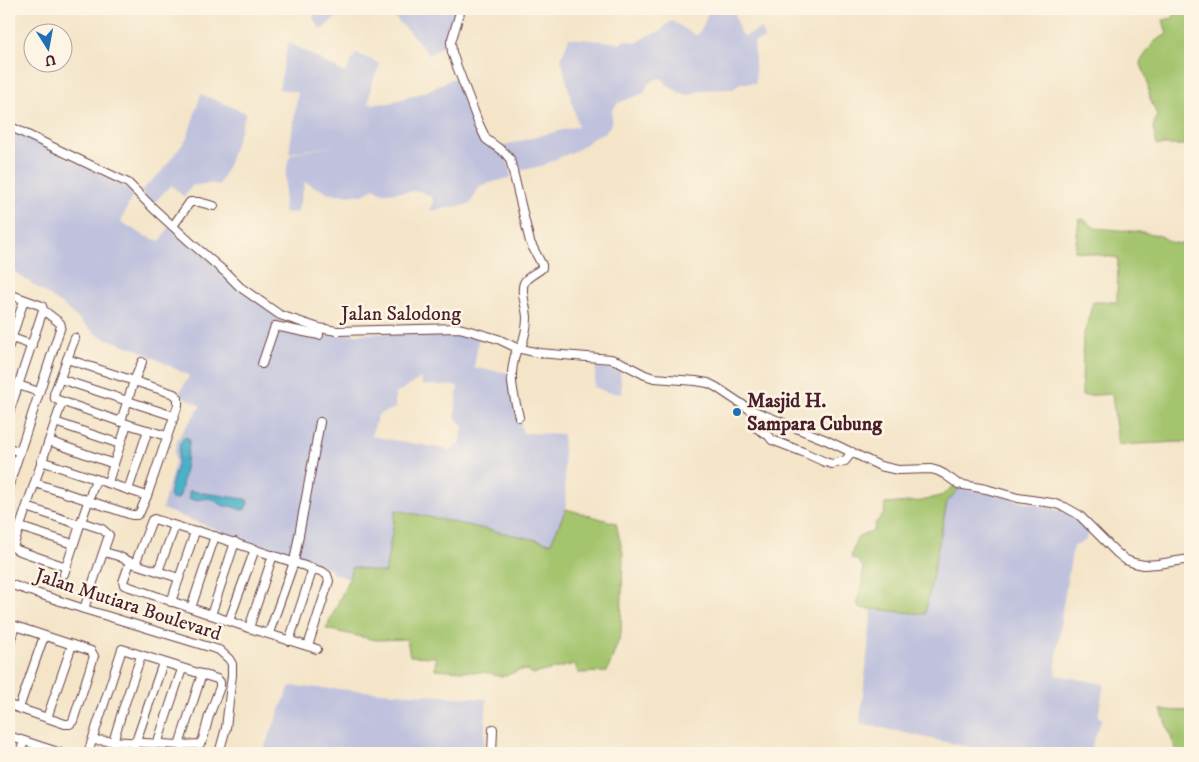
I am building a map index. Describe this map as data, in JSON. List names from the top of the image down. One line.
{"streets":{"street":["Jalan Salodong","Jalan Mutiara Boulevard"]},"places":["Masjid H. Sampara Cubung"],"north":"bottom"}
